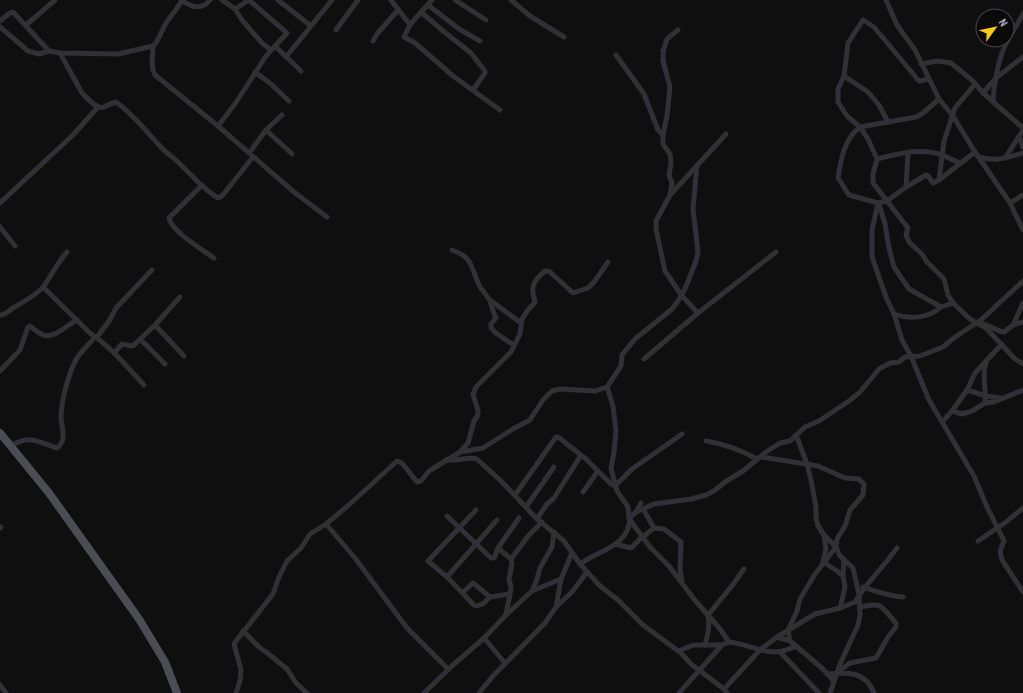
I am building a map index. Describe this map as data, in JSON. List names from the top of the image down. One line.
{"north":"top right"}
